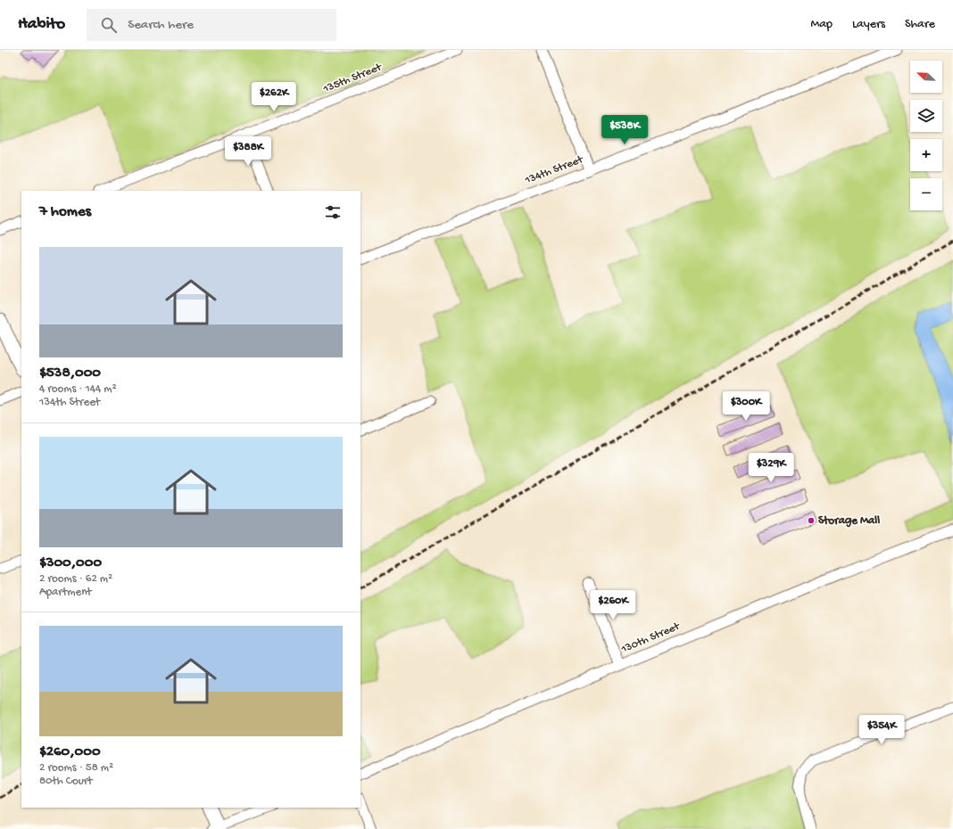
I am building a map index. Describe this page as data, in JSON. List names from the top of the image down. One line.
{"streets":{"street":["135th Street","134th Street","130th Street"]},"places":["Storage Mall"],"north":"top left","page":{"header":"Habito","search":"Search here","nav":["Map","Layers","Share"],"map_buttons":["+","−"],"price":["$262K","$538K","$388K","$300K","$329K","$260K","$354K"],"heading":"7 homes","list":[{"name":"$538,000","note":"4 rooms · 144 m² · 134th Street"},{"name":"$300,000","note":"2 rooms · 62 m² · Apartment"},{"name":"$260,000","note":"2 rooms · 58 m² · 80th Court"}]}}
